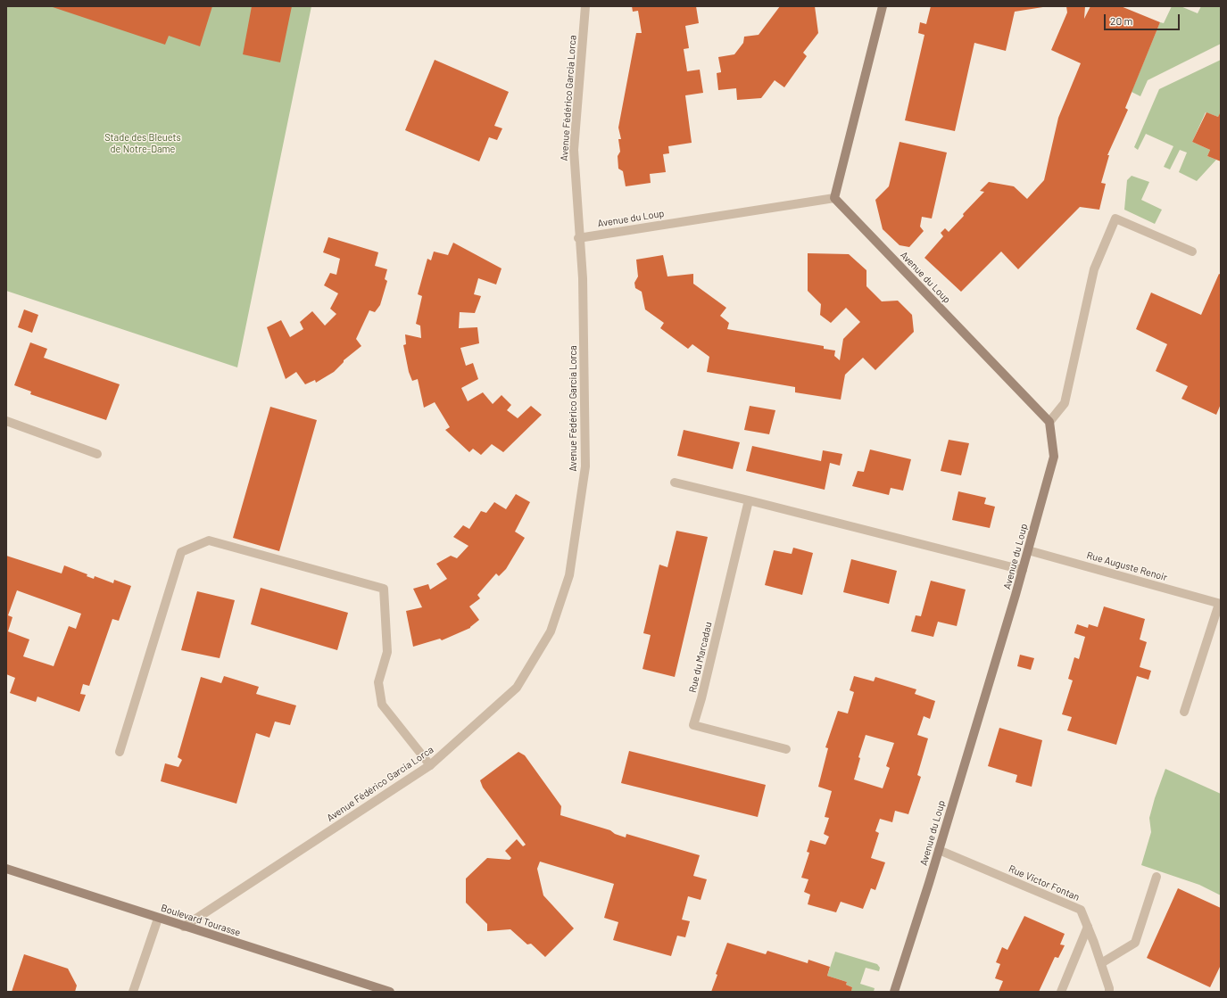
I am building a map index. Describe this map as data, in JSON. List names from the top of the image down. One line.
{"streets":{"street":["Avenue Fédérico Garcia Lorca","Avenue du Loup","Rue Auguste Renoir","Rue du Marcadau","Rue Victor Fontan","Boulevard Tourasse"]},"crossings":[["Avenue Fédérico Garcia Lorca","Avenue du Loup"],["Avenue Fédérico Garcia Lorca","Boulevard Tourasse"],["Avenue du Loup","Rue Auguste Renoir"],["Avenue du Loup","Rue Victor Fontan"]],"parks":["Stade des Bleuets de Notre-Dame"],"scale_bar":"20 m"}
